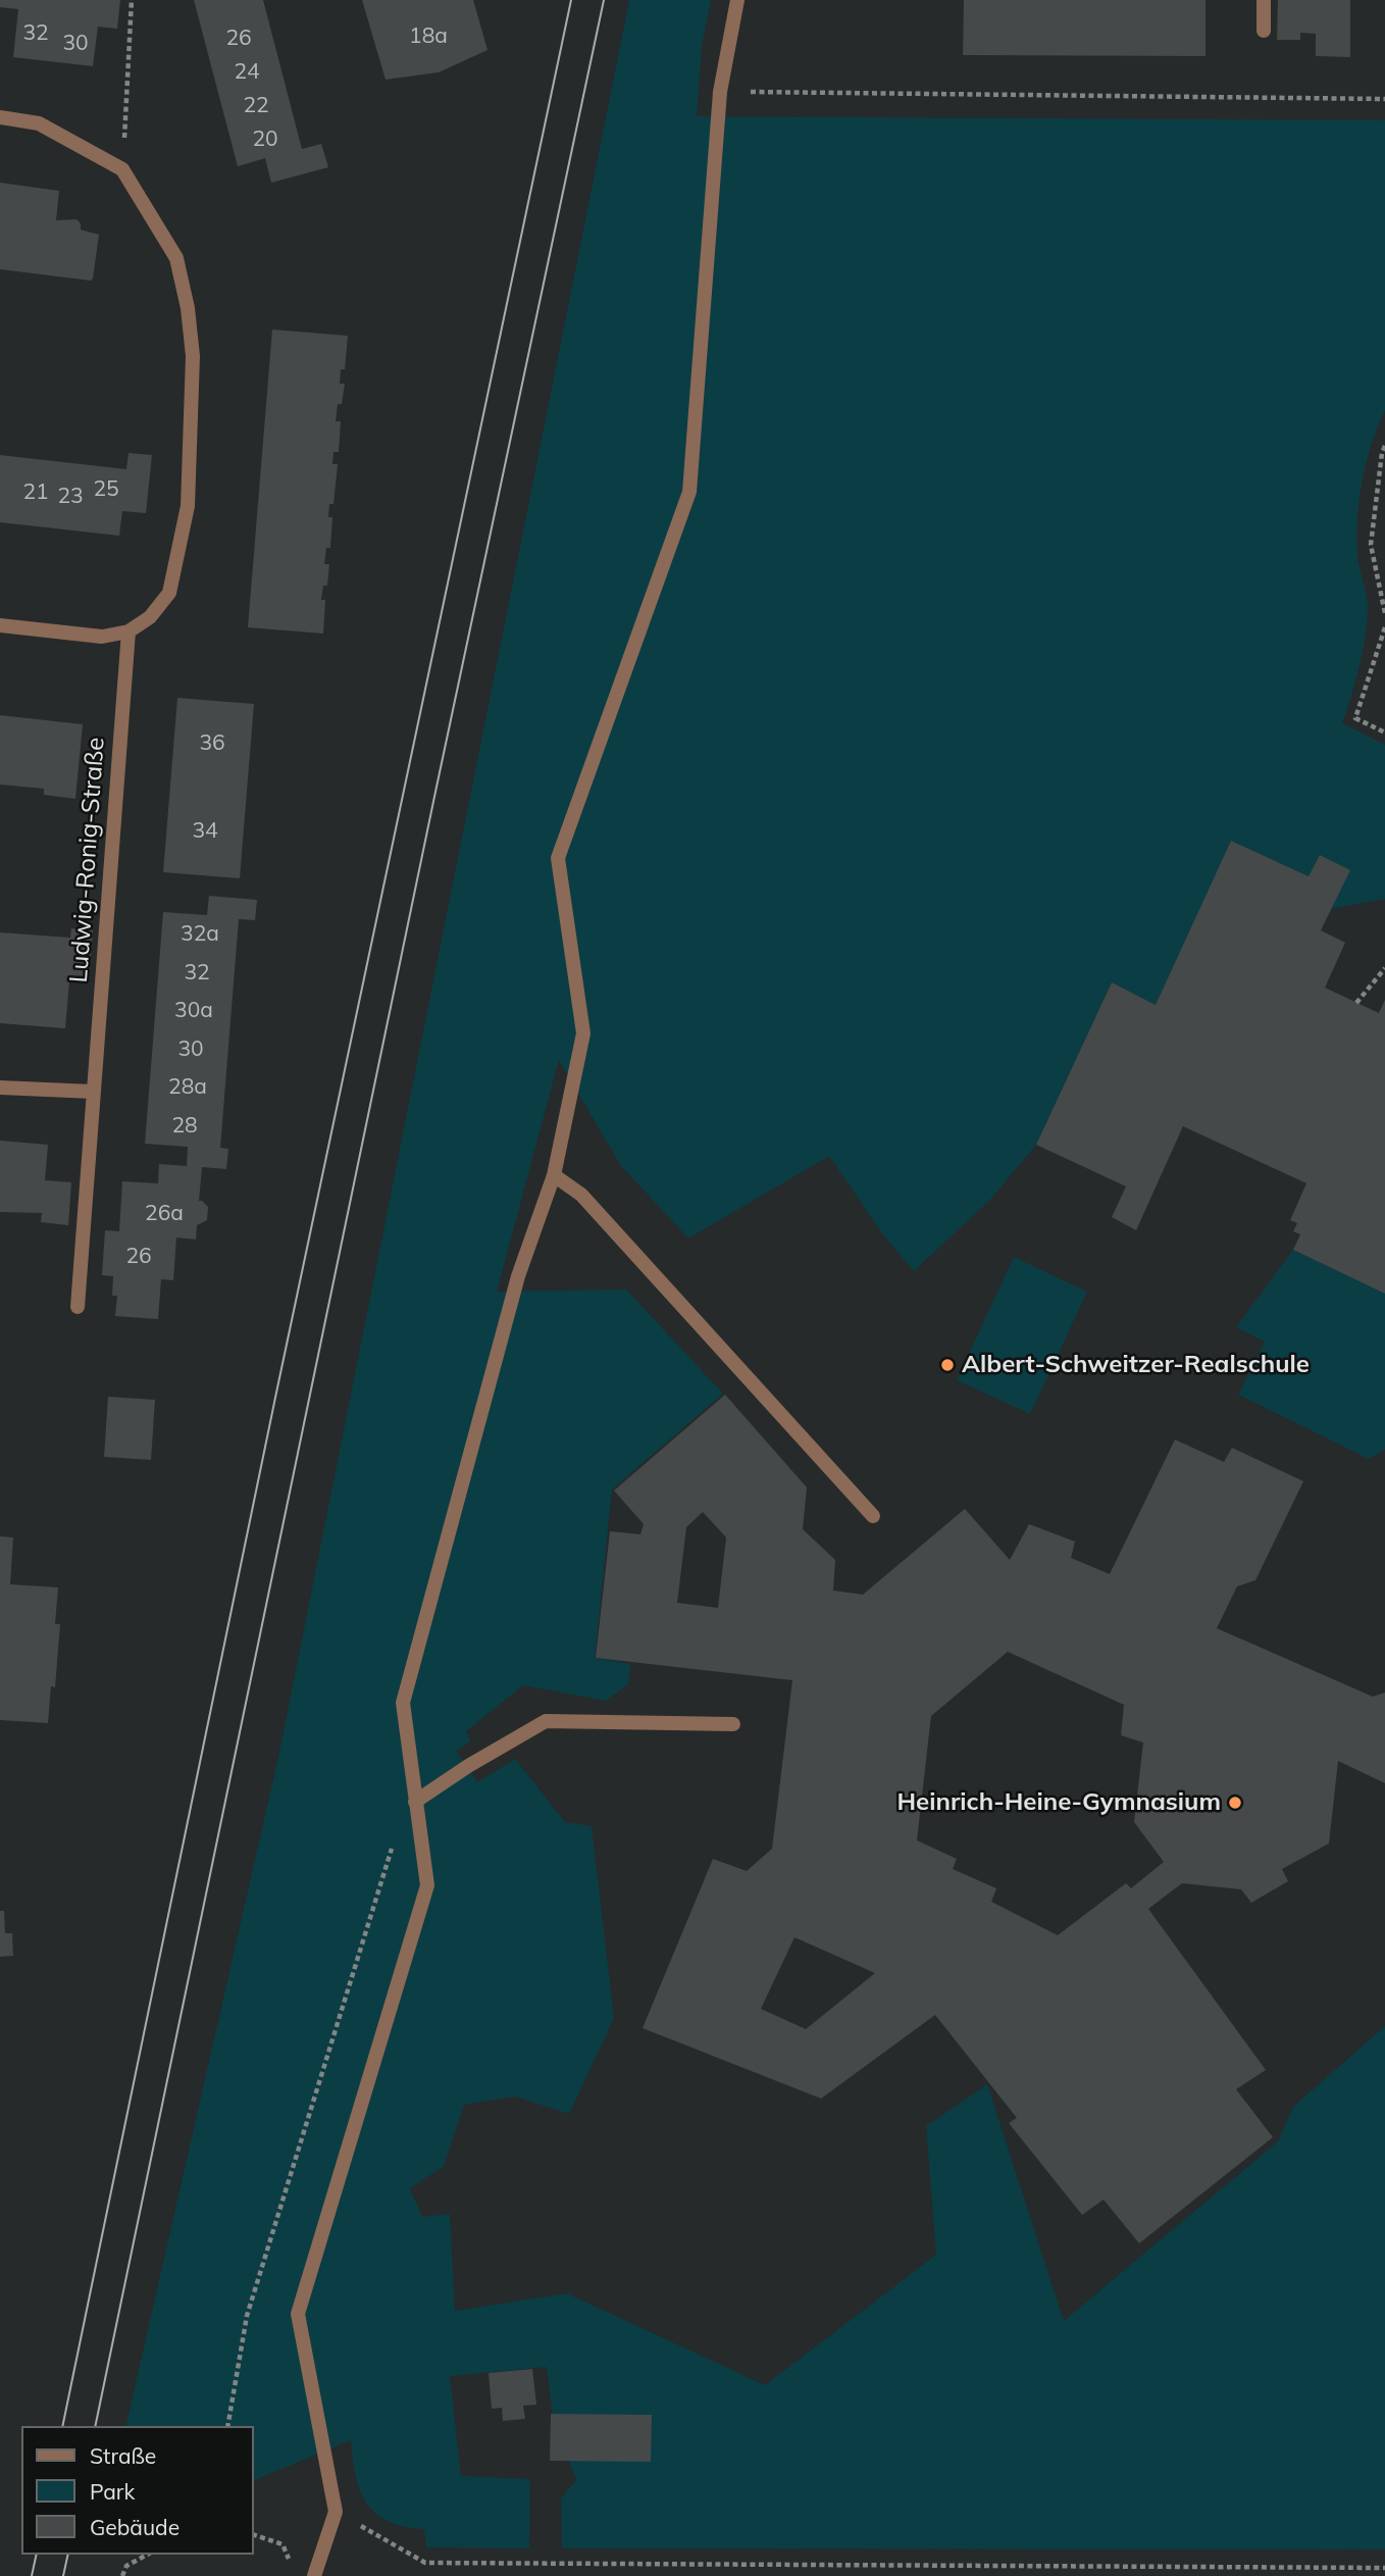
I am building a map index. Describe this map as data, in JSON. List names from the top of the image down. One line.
{"streets":{"street":["Ludwig-Ronig-Straße"]},"places":["Albert-Schweitzer-Realschule","Heinrich-Heine-Gymnasium"],"house_numbers":["32","18a","26","30","24","22","20","25","21","23","36","34","32a","32","30a","30","28a","28","26a","26"],"legend":["Straße","Park","Gebäude"]}
